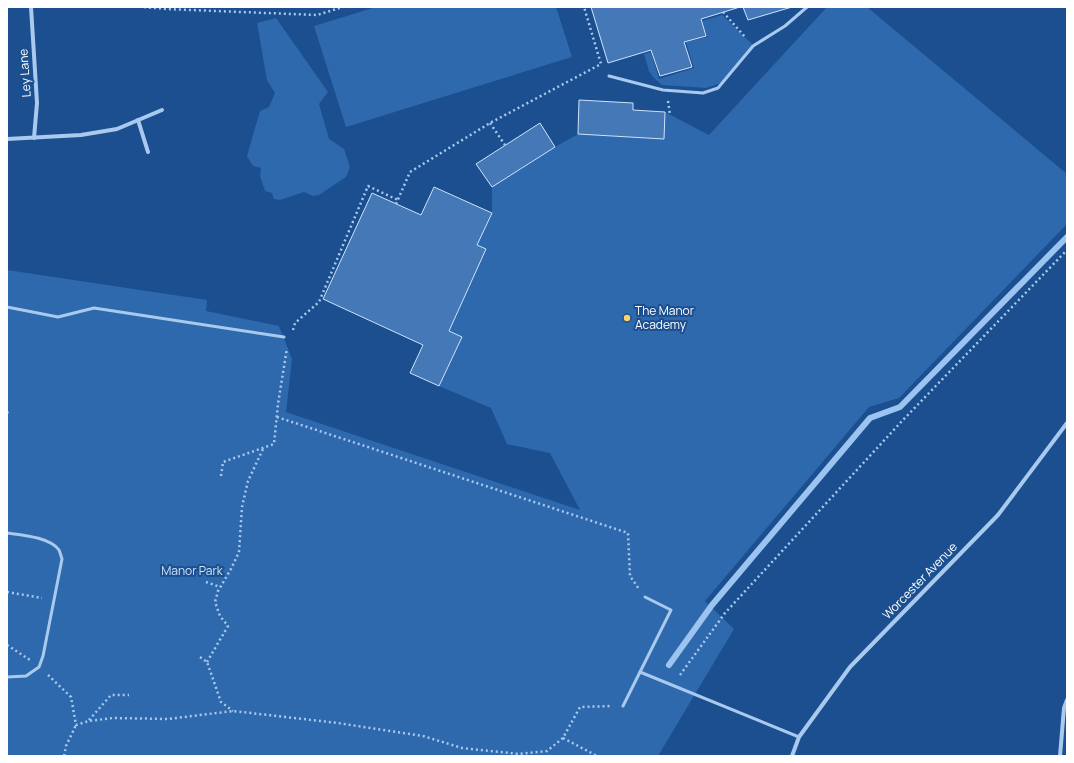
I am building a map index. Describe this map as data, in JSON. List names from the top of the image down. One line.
{"streets":{"street":["Ley Lane","Worcester Avenue"]},"parks":["Manor Park"],"places":["The Manor Academy"]}
